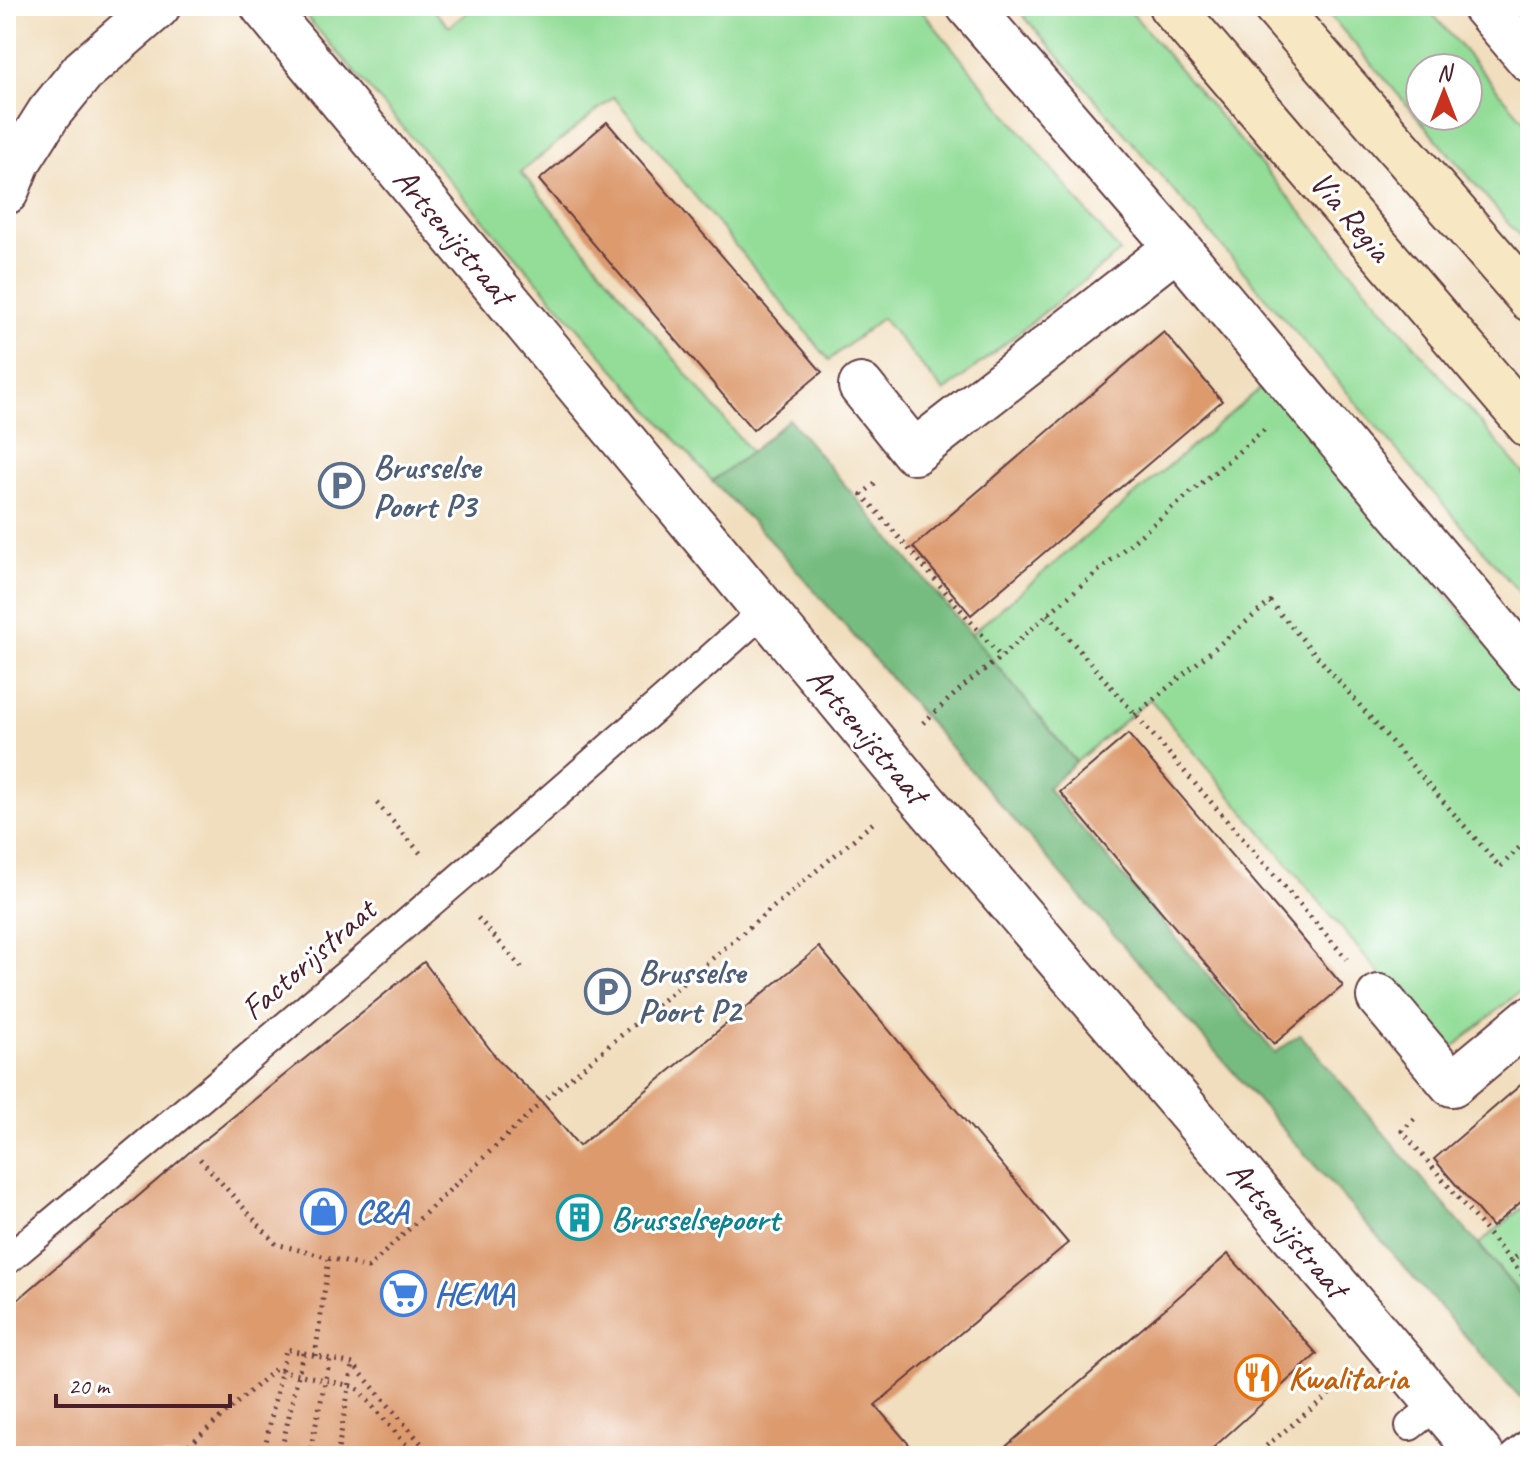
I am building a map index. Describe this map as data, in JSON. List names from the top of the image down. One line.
{"streets":{"main road":["Via Regia"],"street":["Artsenijstraat"],"lane":["Factorijstraat"]},"crossings":[["Artsenijstraat","Factorijstraat"]],"places":{"parking":["Brusselse Poort P3","Brusselse Poort P2"],"shop":["C&A"],"building":["Brusselsepoort"],"supermarket":["HEMA"],"restaurant":["Kwalitaria"]},"scale_bar":"20 m","north":"top"}
